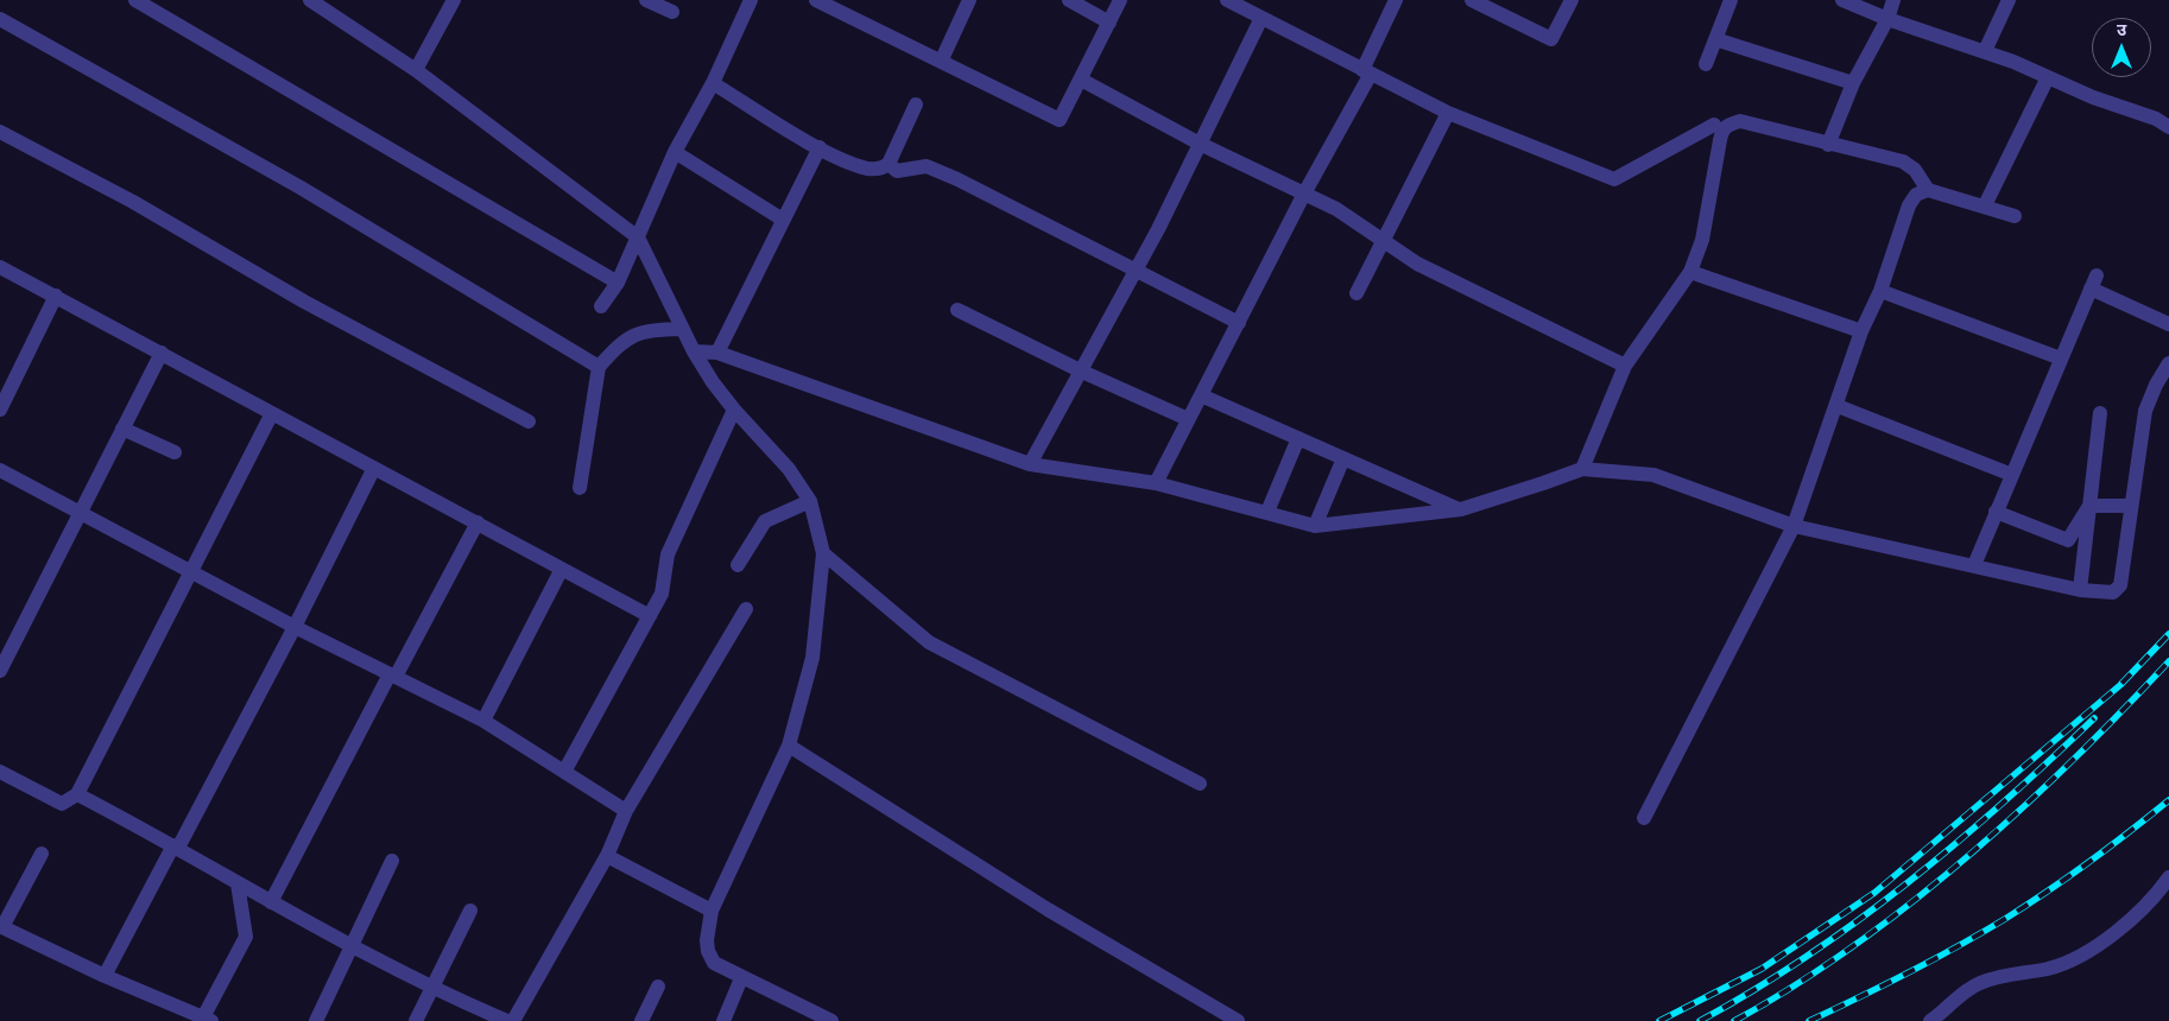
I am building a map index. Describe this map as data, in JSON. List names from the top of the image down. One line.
{"north":"top"}
